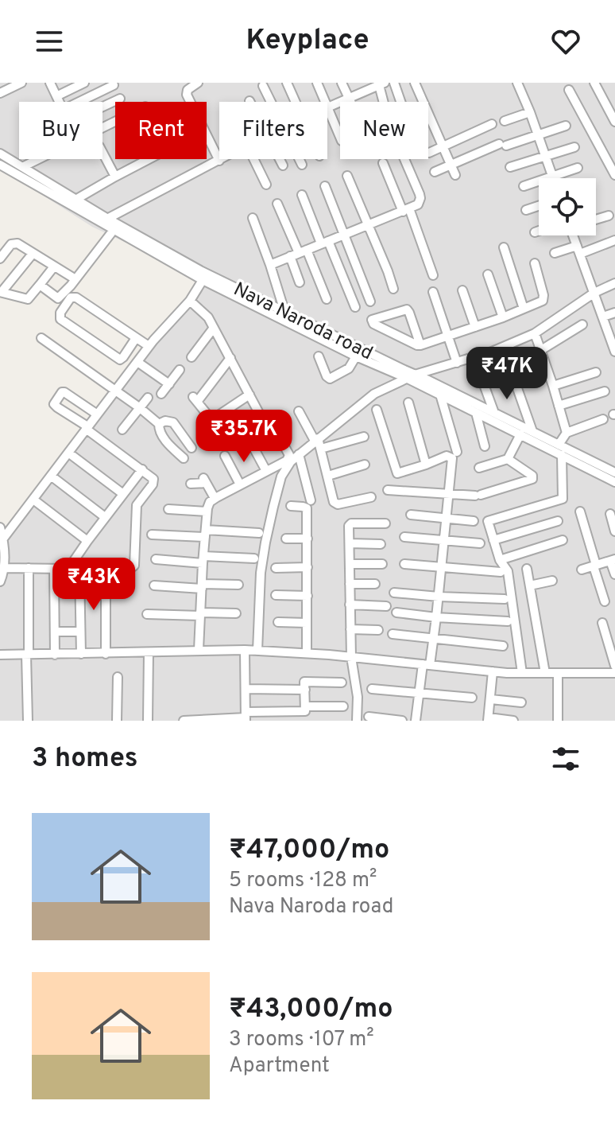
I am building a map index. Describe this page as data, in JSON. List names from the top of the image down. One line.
{"streets":{"street":["Nava Naroda road"]},"page":{"header":"Keyplace","chip":["Buy","Rent","Filters","New"],"price":["₹47K","₹35.7K","₹43K"],"heading":"3 homes","list":[{"name":"₹47,000/mo","note":"5 rooms · 128 m² · Nava Naroda road"},{"name":"₹43,000/mo","note":"3 rooms · 107 m² · Apartment"}]}}
